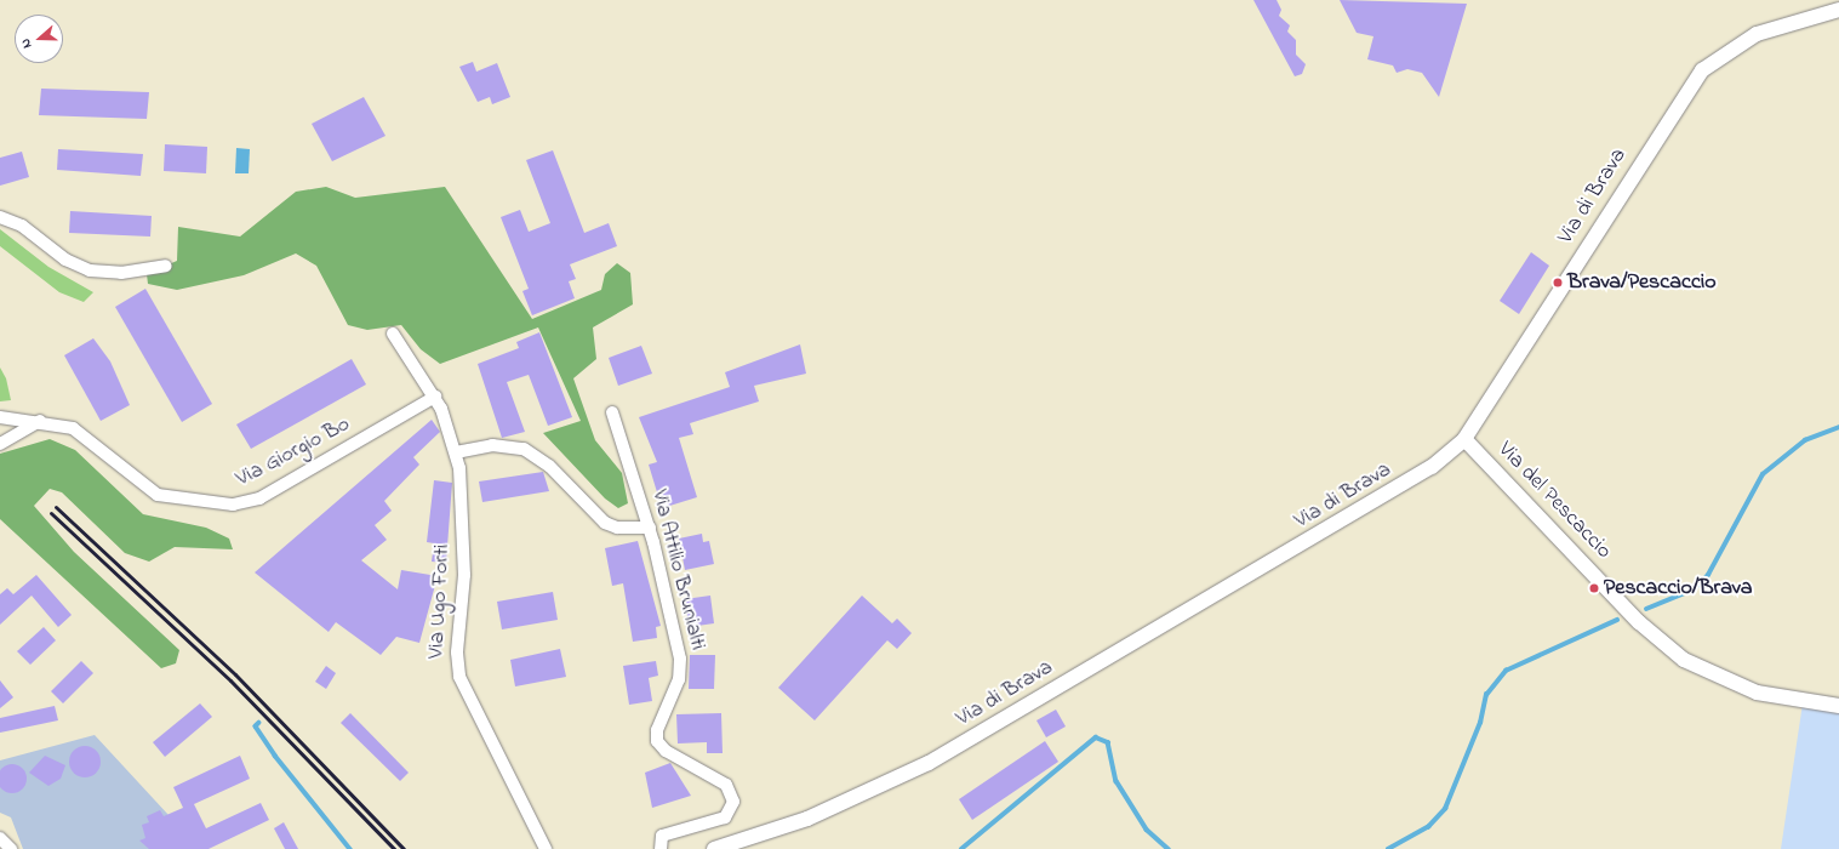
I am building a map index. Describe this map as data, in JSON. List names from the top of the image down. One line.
{"streets":{"street":["Via di Brava","Via Giorgio Bo","Via del Pescaccio","Via Attilio Brunialti","Via Ugo Forti"]},"crossings":[["Via di Brava","Via del Pescaccio"],["Via Giorgio Bo","Via Ugo Forti"]],"places":["Brava/Pescaccio","Pescaccio/Brava"],"north":"left"}
